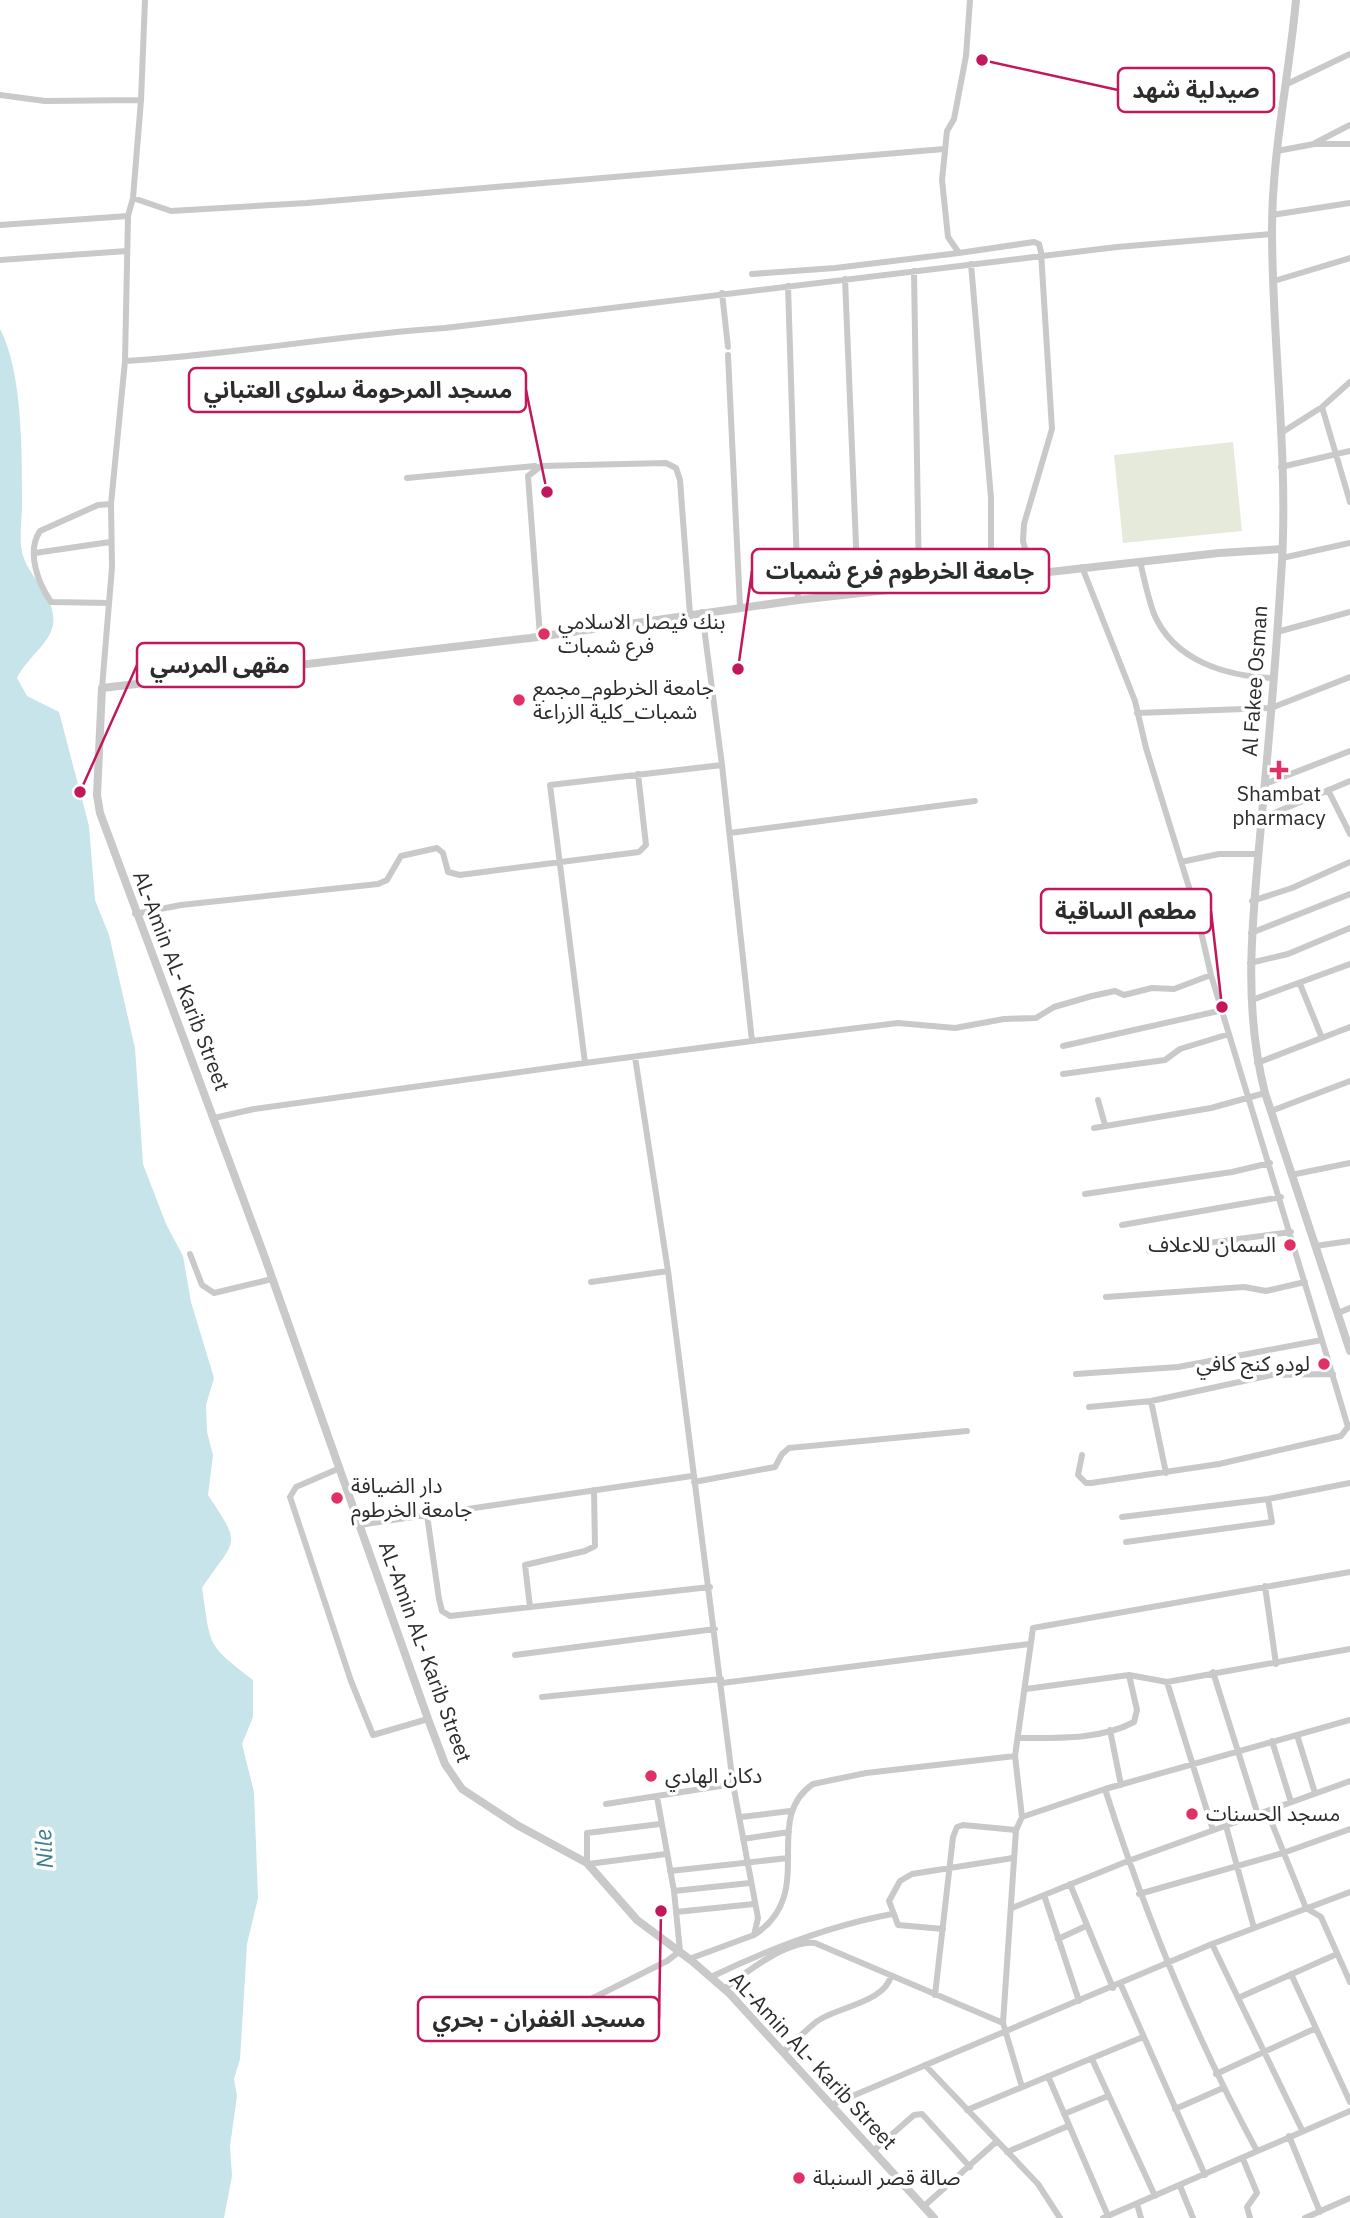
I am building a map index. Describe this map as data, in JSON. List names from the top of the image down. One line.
{"streets":{"street":["Al Fakee Osman","AL-Amin AL- Karib Street"]},"water":["Nile"],"places":{"other":["صيدلية شهد","مسجد المرحومة سلوى العتباني","بنك فيصل الاسلامي فرع شمبات","جامعة الخرطوم فرع شمبات","جامعة الخرطوم_مجمع شمبات_كلية الزراعة","مقهى المرسي","مطعم الساقية","السمان للاعلاف","لودو كنج كافي","دار الضيافة جامعة الخرطوم","دكان الهادي","مسجد الحسنات","مسجد الغفران - بحري","صالة قصر السنبلة"],"health":["Shambat pharmacy"]}}
